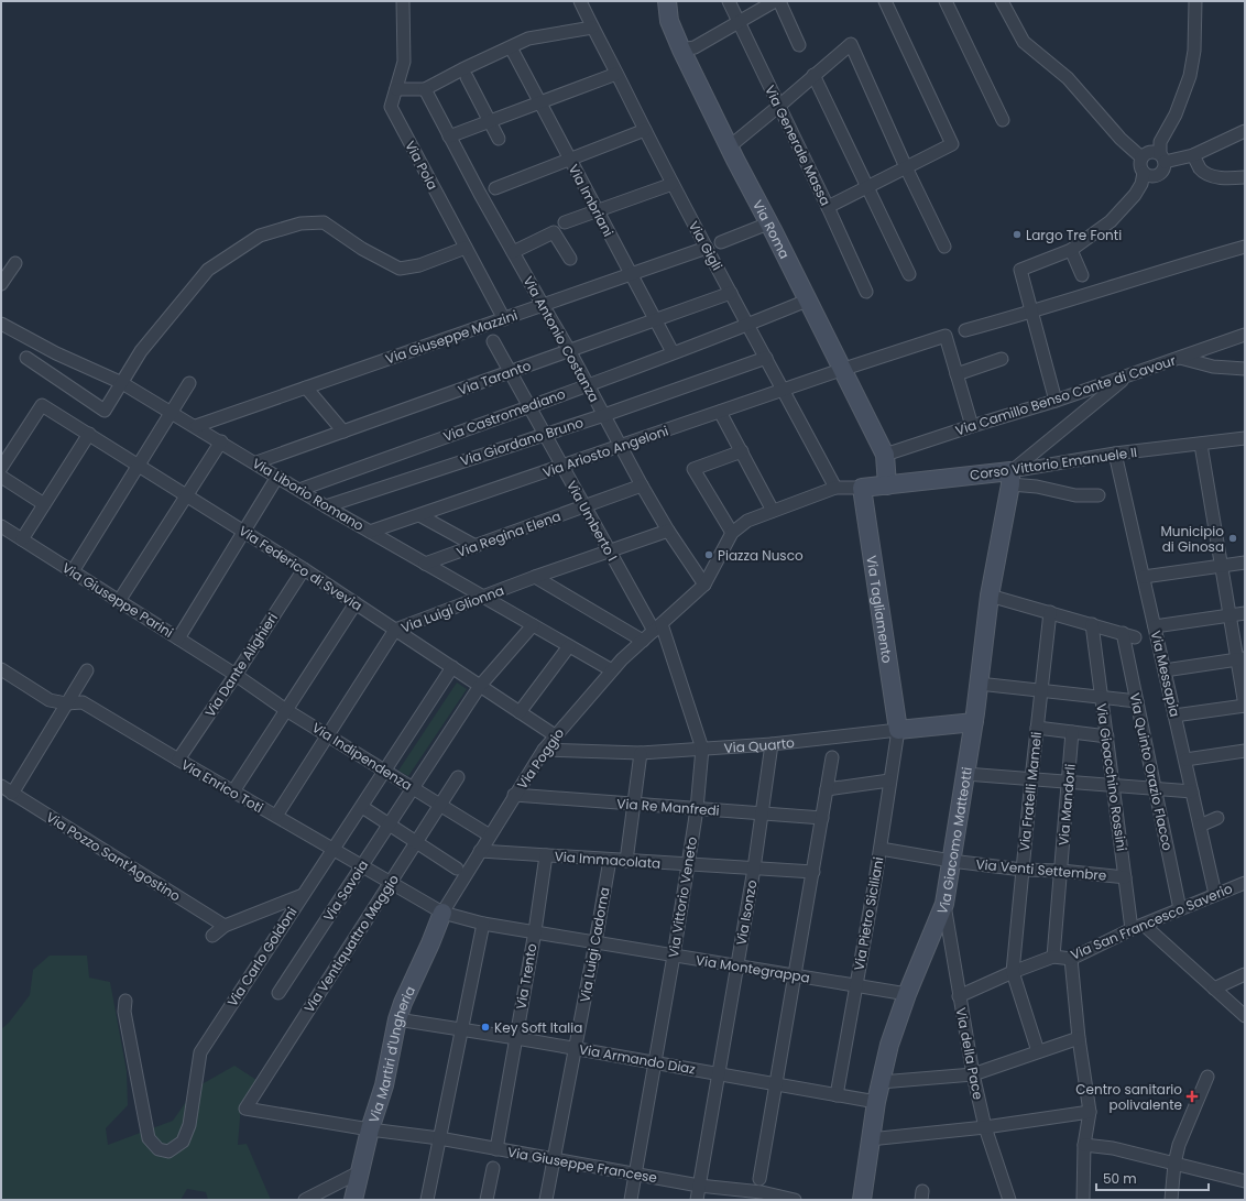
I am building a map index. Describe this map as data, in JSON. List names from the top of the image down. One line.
{"streets":{"street":["Via Generale Massa","Via Pola","Via Imbriani","Via Roma","Via Gigli","Via Giuseppe Mazzini","Via Antonio Costanza","Via Taranto","Via Camillo Benso Conte di Cavour","Via Castromediano","Via Giordano Bruno","Via Ariosto Angeloni","Corso Vittorio Emanuele II","Via Liborio Romano","Via Umberto I","Via Regina Elena","Via Federico di Svevia","Via Giuseppe Parini","Via Luigi Glionna","Via Tagliamento","Via Dante Alighieri","Via Messapia","Via Quarto","Via Indipendenza","Via Poggio","Via Quinto Orazio Flacco","Via Gioacchino Rossini","Via Enrico Toti","Via Fratelli Mameli","Via Mandorli","Via Re Manfredi","Via Giacomo Matteotti","Via Pozzo Sant'Agostino","Via Immacolata","Via Venti Settembre","Via Savoia","Via Vittorio Veneto","Via Isonzo","Via Pietro Siciliani","Via San Francesco Saverio","Via Ventiquattro Maggio","Via Luigi Cadorna","Via Carlo Goldoni","Via Montegrappa","Via Trento","Via della Pace","Via Martiri d'Ungheria","Via Armando Diaz","Via Giuseppe Francese"]},"crossings":[["Via Pola","Via Giuseppe Mazzini"],["Via Imbriani","Via Giuseppe Mazzini"],["Via Imbriani","Via Taranto"],["Via Imbriani","Via Castromediano"],["Via Roma","Via Camillo Benso Conte di Cavour"],["Via Roma","Via Castromediano"],["Via Roma","Via Ariosto Angeloni"],["Via Gigli","Via Giuseppe Mazzini"],["Via Gigli","Via Taranto"],["Via Gigli","Via Castromediano"],["Via Gigli","Via Giordano Bruno"],["Via Gigli","Via Ariosto Angeloni"],["Via Giuseppe Mazzini","Via Antonio Costanza"],["Via Giuseppe Mazzini","Via Liborio Romano"],["Via Antonio Costanza","Via Taranto"],["Via Antonio Costanza","Via Castromediano"],["Via Antonio Costanza","Via Giordano Bruno"],["Via Antonio Costanza","Via Ariosto Angeloni"],["Via Antonio Costanza","Via Regina Elena"],["Via Antonio Costanza","Via Luigi Glionna"],["Via Taranto","Via Liborio Romano"],["Via Taranto","Via Umberto I"],["Via Castromediano","Via Liborio Romano"],["Via Castromediano","Via Umberto I"],["Via Giordano Bruno","Via Liborio Romano"],["Via Giordano Bruno","Via Umberto I"],["Via Ariosto Angeloni","Via Liborio Romano"],["Via Ariosto Angeloni","Via Umberto I"],["Corso Vittorio Emanuele II","Via Tagliamento"],["Corso Vittorio Emanuele II","Via Messapia"],["Corso Vittorio Emanuele II","Via Giacomo Matteotti"],["Via Liborio Romano","Via Regina Elena"],["Via Liborio Romano","Via Luigi Glionna"],["Via Liborio Romano","Via Poggio"],["Via Umberto I","Via Regina Elena"],["Via Umberto I","Via Luigi Glionna"],["Via Umberto I","Via Poggio"],["Via Umberto I","Via Vittorio Veneto"],["Via Federico di Svevia","Via Luigi Glionna"],["Via Federico di Svevia","Via Dante Alighieri"],["Via Federico di Svevia","Via Poggio"],["Via Federico di Svevia","Via Savoia"],["Via Federico di Svevia","Via Carlo Goldoni"],["Via Giuseppe Parini","Via Dante Alighieri"],["Via Giuseppe Parini","Via Indipendenza"],["Via Luigi Glionna","Via Indipendenza"],["Via Luigi Glionna","Via Enrico Toti"],["Via Tagliamento","Via Quarto"],["Via Tagliamento","Via Pietro Siciliani"],["Via Dante Alighieri","Via Indipendenza"],["Via Dante Alighieri","Via Enrico Toti"],["Via Messapia","Via San Francesco Saverio"],["Via Quarto","Via Poggio"],["Via Quarto","Via Giacomo Matteotti"],["Via Quarto","Via Vittorio Veneto"],["Via Quarto","Via Isonzo"],["Via Quarto","Via Pietro Siciliani"],["Via Indipendenza","Via Poggio"],["Via Indipendenza","Via Savoia"],["Via Indipendenza","Via Ventiquattro Maggio"],["Via Indipendenza","Via Carlo Goldoni"],["Via Poggio","Via Enrico Toti"],["Via Poggio","Via Re Manfredi"],["Via Poggio","Via Immacolata"],["Via Poggio","Via Vittorio Veneto"],["Via Poggio","Via Montegrappa"],["Via Poggio","Via Martiri d'Ungheria"],["Via Quinto Orazio Flacco","Via Gioacchino Rossini"],["Via Quinto Orazio Flacco","Via San Francesco Saverio"],["Via Gioacchino Rossini","Via Venti Settembre"],["Via Gioacchino Rossini","Via San Francesco Saverio"],["Via Enrico Toti","Via Savoia"],["Via Enrico Toti","Via Ventiquattro Maggio"],["Via Enrico Toti","Via Carlo Goldoni"],["Via Enrico Toti","Via Montegrappa"],["Via Enrico Toti","Via Martiri d'Ungheria"],["Via Fratelli Mameli","Via Venti Settembre"],["Via Fratelli Mameli","Via San Francesco Saverio"],["Via Mandorli","Via Venti Settembre"],["Via Mandorli","Via San Francesco Saverio"],["Via Re Manfredi","Via Vittorio Veneto"],["Via Re Manfredi","Via Isonzo"],["Via Giacomo Matteotti","Via Venti Settembre"],["Via Giacomo Matteotti","Via Montegrappa"],["Via Giacomo Matteotti","Via della Pace"],["Via Giacomo Matteotti","Via Armando Diaz"],["Via Immacolata","Via Vittorio Veneto"],["Via Immacolata","Via Isonzo"],["Via Immacolata","Via Luigi Cadorna"],["Via Immacolata","Via Trento"],["Via Venti Settembre","Via Pietro Siciliani"],["Via Vittorio Veneto","Via Montegrappa"],["Via Vittorio Veneto","Via Armando Diaz"],["Via Vittorio Veneto","Via Giuseppe Francese"],["Via Isonzo","Via Montegrappa"],["Via Isonzo","Via Armando Diaz"],["Via Isonzo","Via Giuseppe Francese"],["Via Pietro Siciliani","Via Montegrappa"],["Via Pietro Siciliani","Via Armando Diaz"],["Via San Francesco Saverio","Via della Pace"],["Via Ventiquattro Maggio","Via Giuseppe Francese"],["Via Luigi Cadorna","Via Montegrappa"],["Via Luigi Cadorna","Via Armando Diaz"],["Via Luigi Cadorna","Via Giuseppe Francese"],["Via Montegrappa","Via Trento"],["Via Montegrappa","Via Martiri d'Ungheria"],["Via Trento","Via Armando Diaz"],["Via Trento","Via Giuseppe Francese"],["Via Martiri d'Ungheria","Via Armando Diaz"],["Via Martiri d'Ungheria","Via Giuseppe Francese"]],"places":{"other":["Largo Tre Fonti","Municipio di Ginosa","Piazza Nusco","Key Soft Italia"],"health":["Centro sanitario polivalente"]},"scale_bar":"50 m"}
